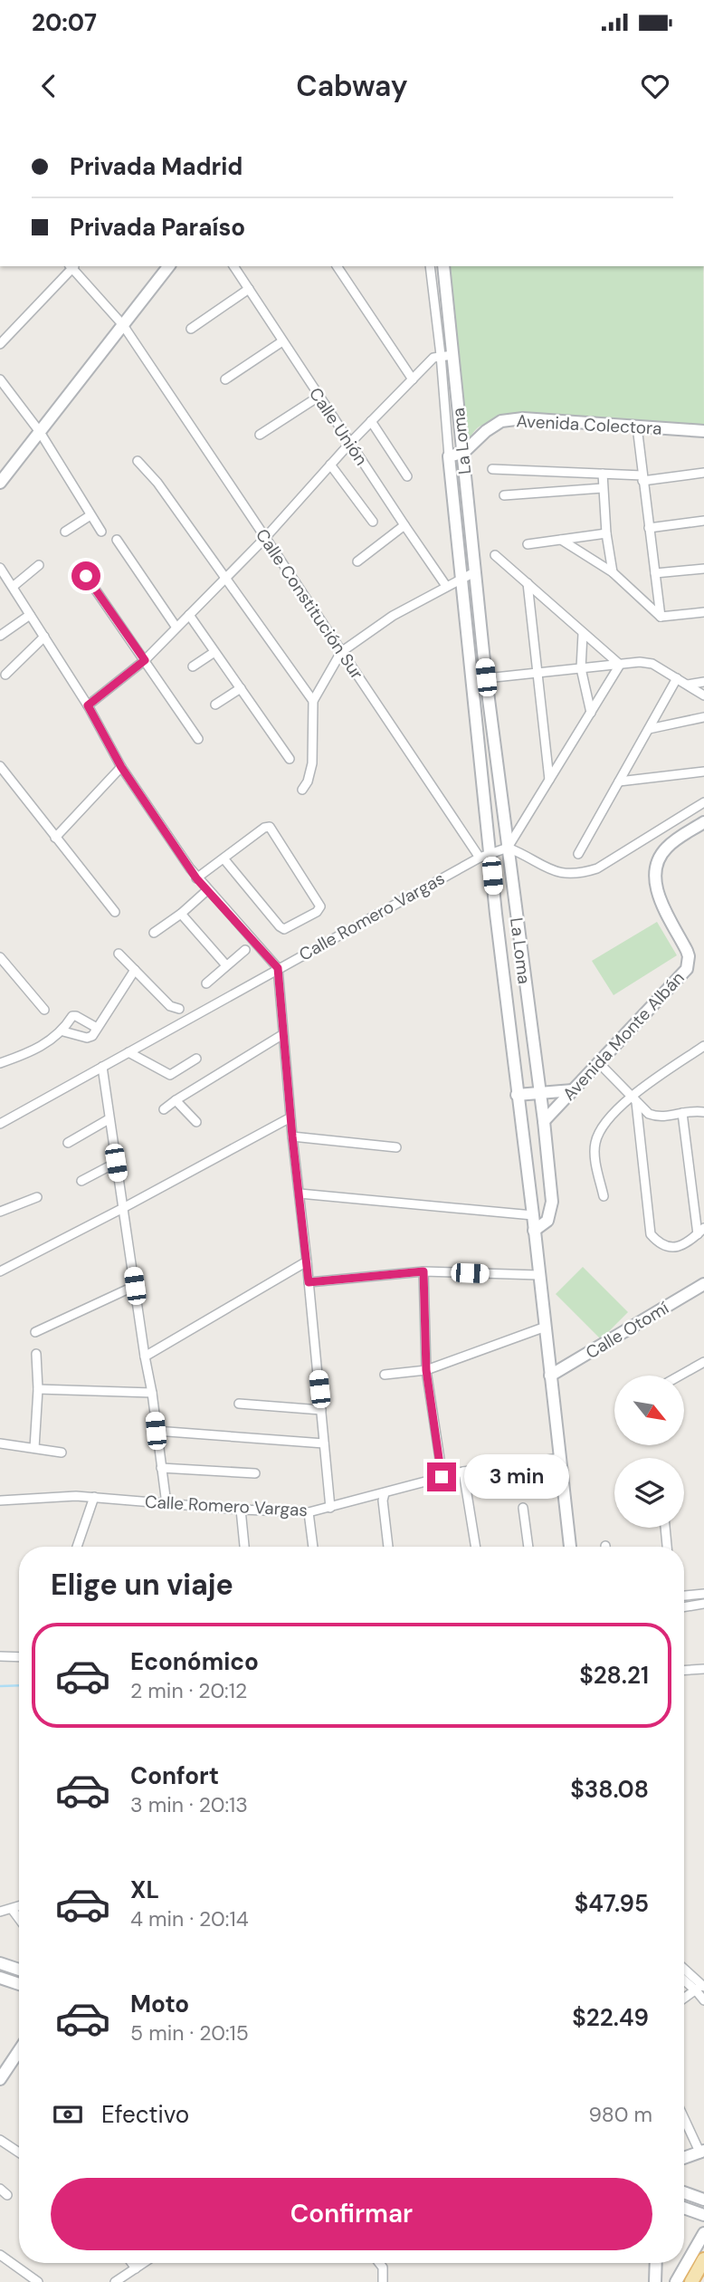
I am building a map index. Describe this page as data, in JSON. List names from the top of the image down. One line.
{"streets":{"street":["Avenida Colectora","Calle Unión","La Loma","Calle Constitución Sur","Calle Romero Vargas","Avenida Monte Albán","Calle Otomí"]},"crossings":[["Avenida Colectora","La Loma"],["La Loma","Avenida Monte Albán"],["Calle Constitución Sur","Calle Romero Vargas"]],"north":"bottom right","page":{"status":"20:07","header":"Cabway","banner":["Privada Madrid","Privada Paraíso"],"bubble":"3 min","heading":"Elige un viaje","list":[{"name":"Económico","note":"2 min · 20:12","value":"$28.21"},{"name":"Confort","note":"3 min · 20:13","value":"$38.08"},{"name":"XL","note":"4 min · 20:14","value":"$47.95"},{"name":"Moto","note":"5 min · 20:15","value":"$22.49"}],"pay":["Efectivo","980 m"],"buttons":"Confirmar"}}
